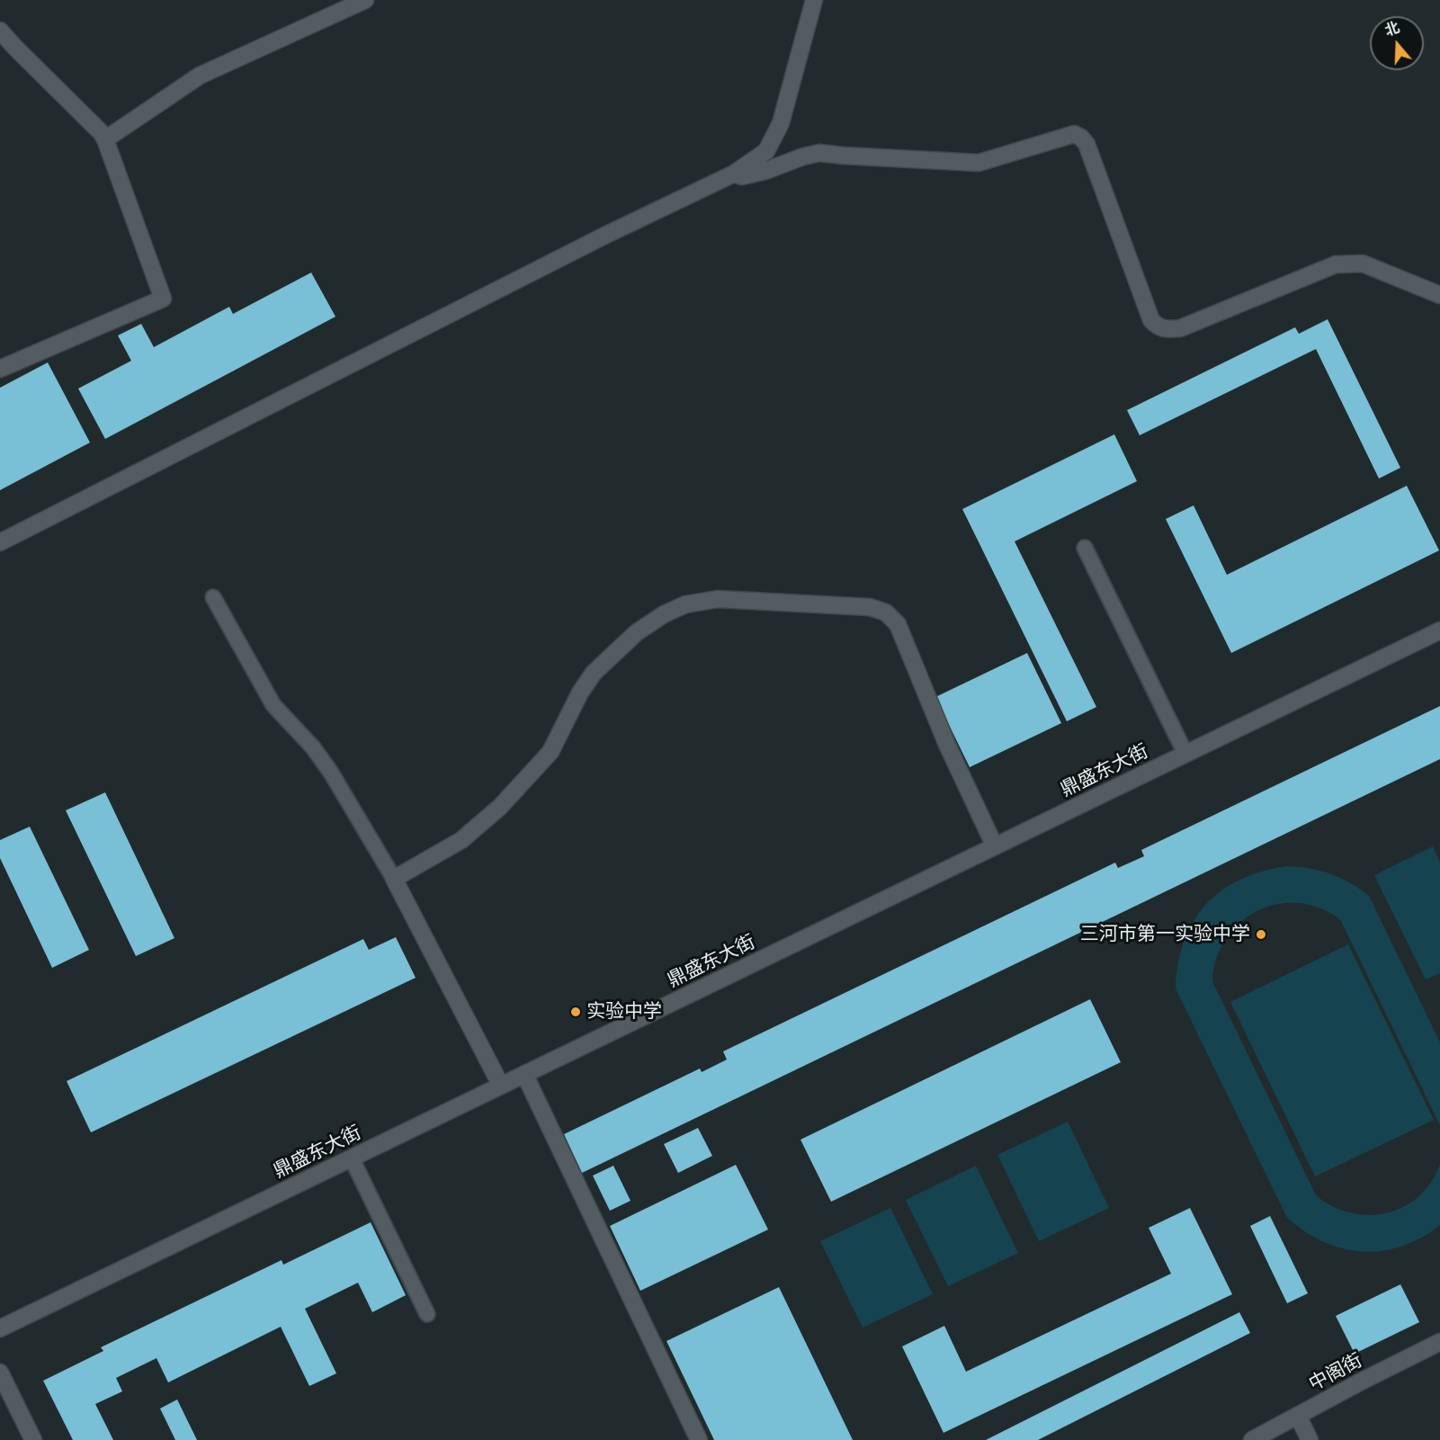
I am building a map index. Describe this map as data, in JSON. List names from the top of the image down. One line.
{"streets":{"street":["鼎盛东大街","中阁街"]},"places":["三河市第一实验中学","实验中学"],"north":"top"}
